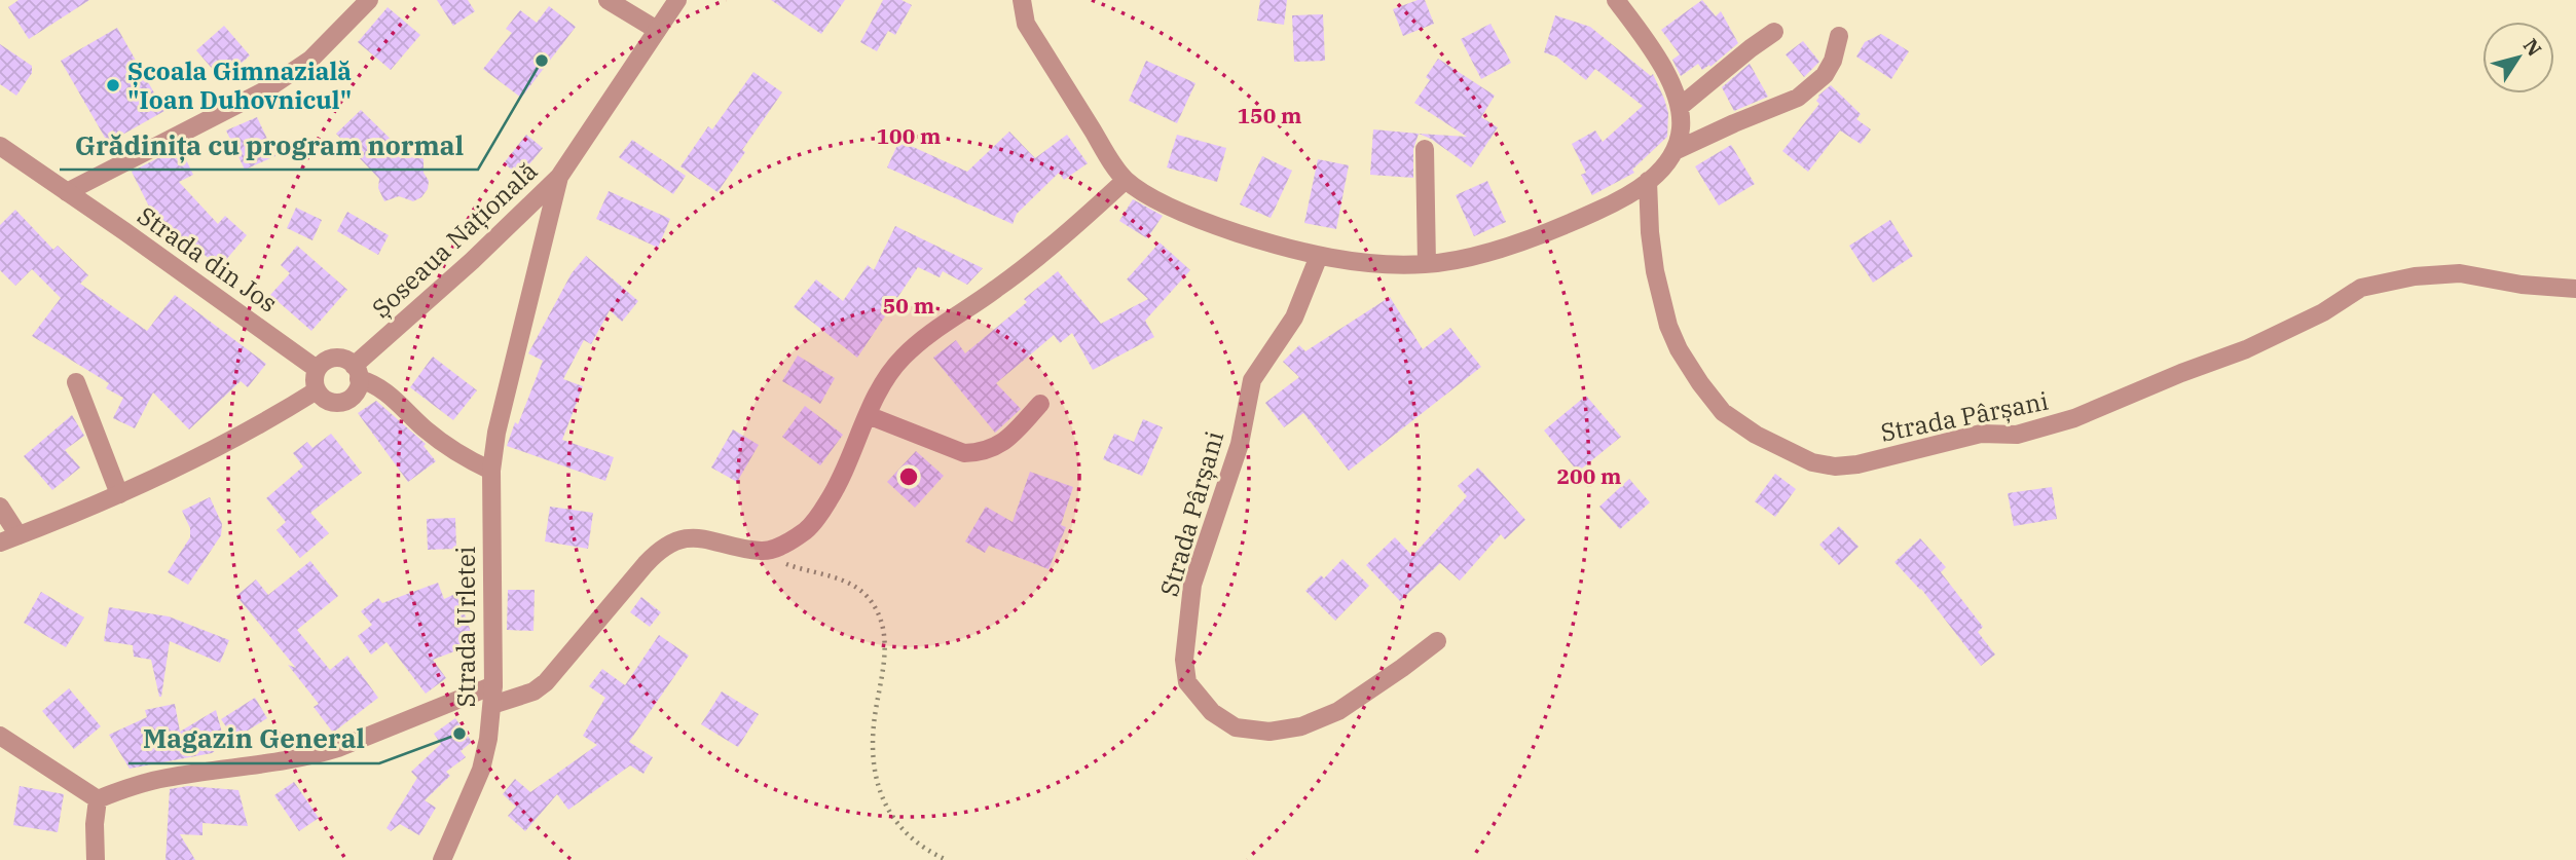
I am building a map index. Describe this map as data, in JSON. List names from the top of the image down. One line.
{"streets":{"street":["Șoseaua Națională","Strada din Jos","Strada Pârșani","Strada Urletei"]},"crossings":[["Șoseaua Națională","Strada din Jos"],["Șoseaua Națională","Strada Urletei"]],"places":["Grădinița cu program normal","Școala Gimnazială \"Ioan Duhovnicul\"","Magazin General"],"north":"top right","rings":["150 m","100 m","50 m","200 m"]}
